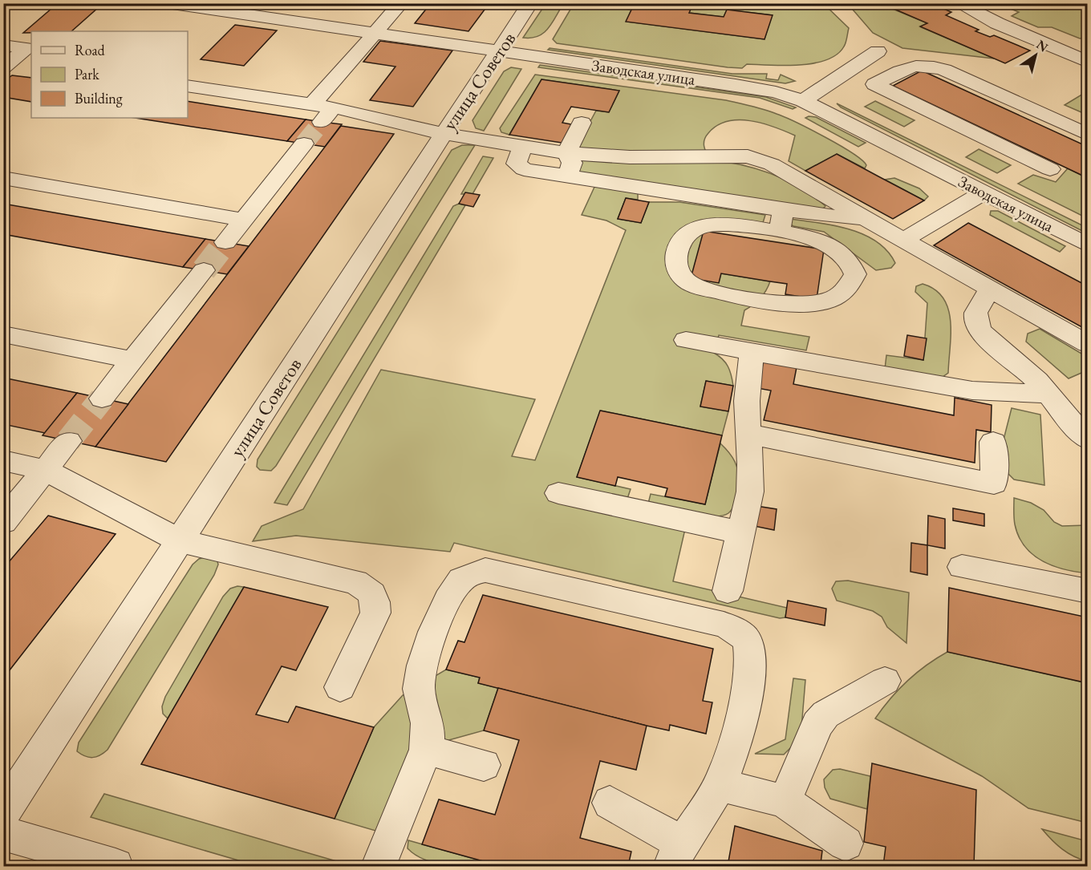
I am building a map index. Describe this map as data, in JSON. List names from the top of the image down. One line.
{"streets":{"street":["Заводская улица","улица Советов"]},"crossings":[["Заводская улица","улица Советов"]],"legend":["Road","Park","Building"],"north":"top right"}
